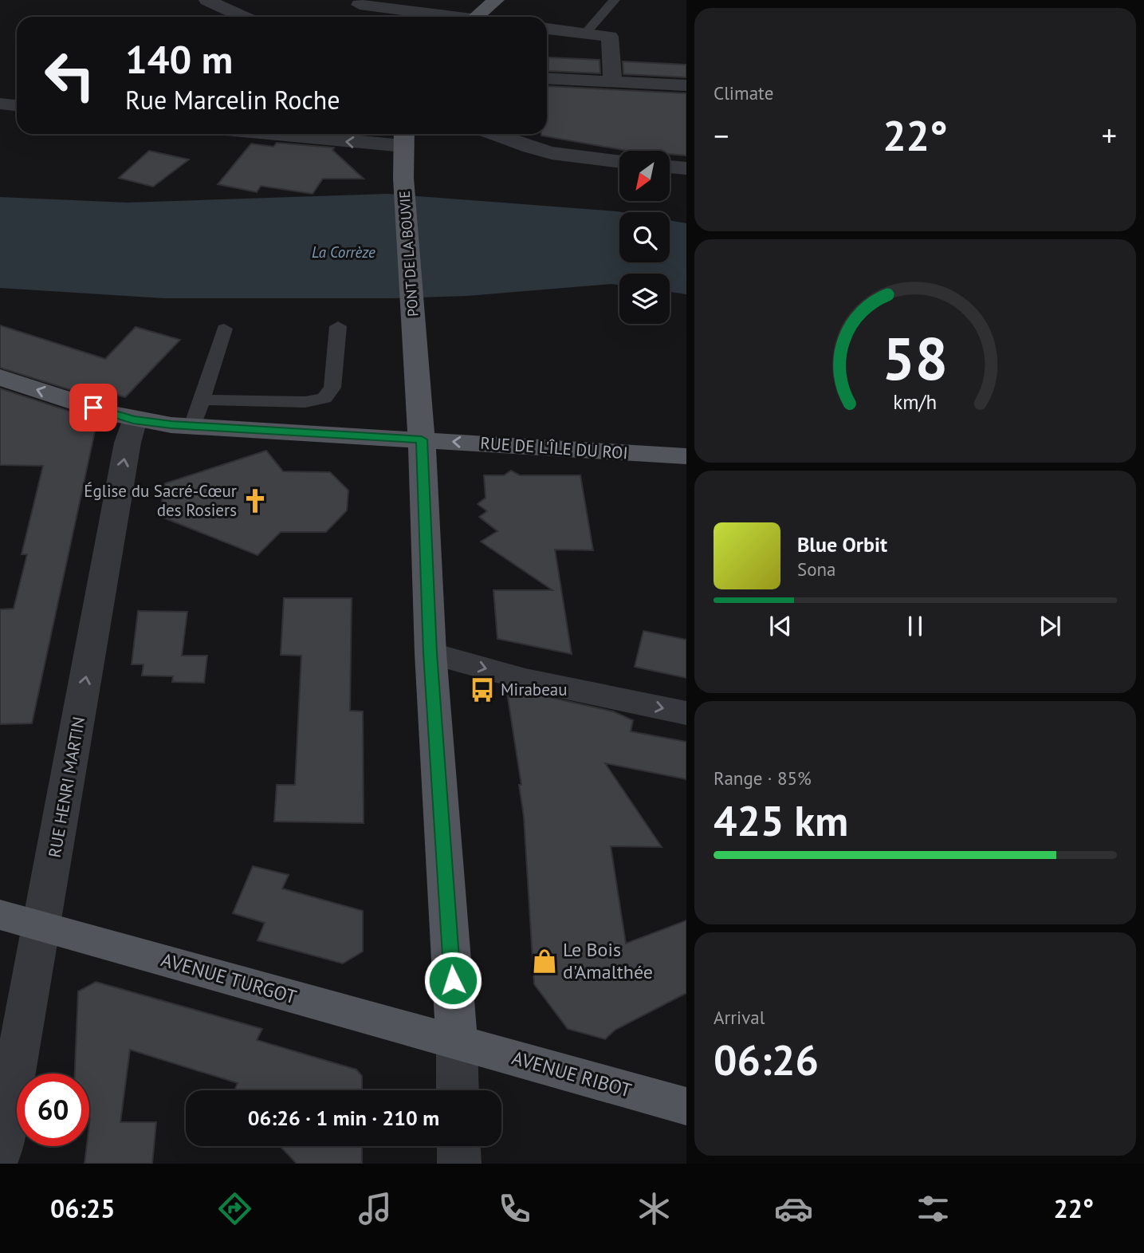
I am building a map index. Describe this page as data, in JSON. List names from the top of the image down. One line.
{"streets":{"main road":["PONT DE LA BOUVIE","RUE DE L'ÎLE DU ROI","AVENUE TURGOT","AVENUE RIBOT"],"street":["RUE HENRI MARTIN"]},"crossings":[["PONT DE LA BOUVIE","RUE DE L'ÎLE DU ROI"],["PONT DE LA BOUVIE","AVENUE TURGOT"],["PONT DE LA BOUVIE","AVENUE RIBOT"],["RUE DE L'ÎLE DU ROI","RUE HENRI MARTIN"],["RUE HENRI MARTIN","AVENUE TURGOT"],["AVENUE TURGOT","AVENUE RIBOT"]],"one_way":["RUE DE L'ÎLE DU ROI","RUE HENRI MARTIN"],"water":["La Corrèze"],"places":{"church":["Église du Sacré-Cœur des Rosiers"],"bus stop":["Mirabeau"],"shop":["Le Bois d'Amalthée"]},"north":"bottom left","page":{"tile":["Climate",["Range · 85%","425 km"],["Arrival","06:26"]],"turn":["140 m","Rue Marcelin Roche"],"heat":["−","22°","+"],"song":["Blue Orbit","Sona"],"limit":"60","trip":"06:26 · 1 min · 210 m","tabs":["06:25","22°"],"gauge":["58","km/h"]}}
